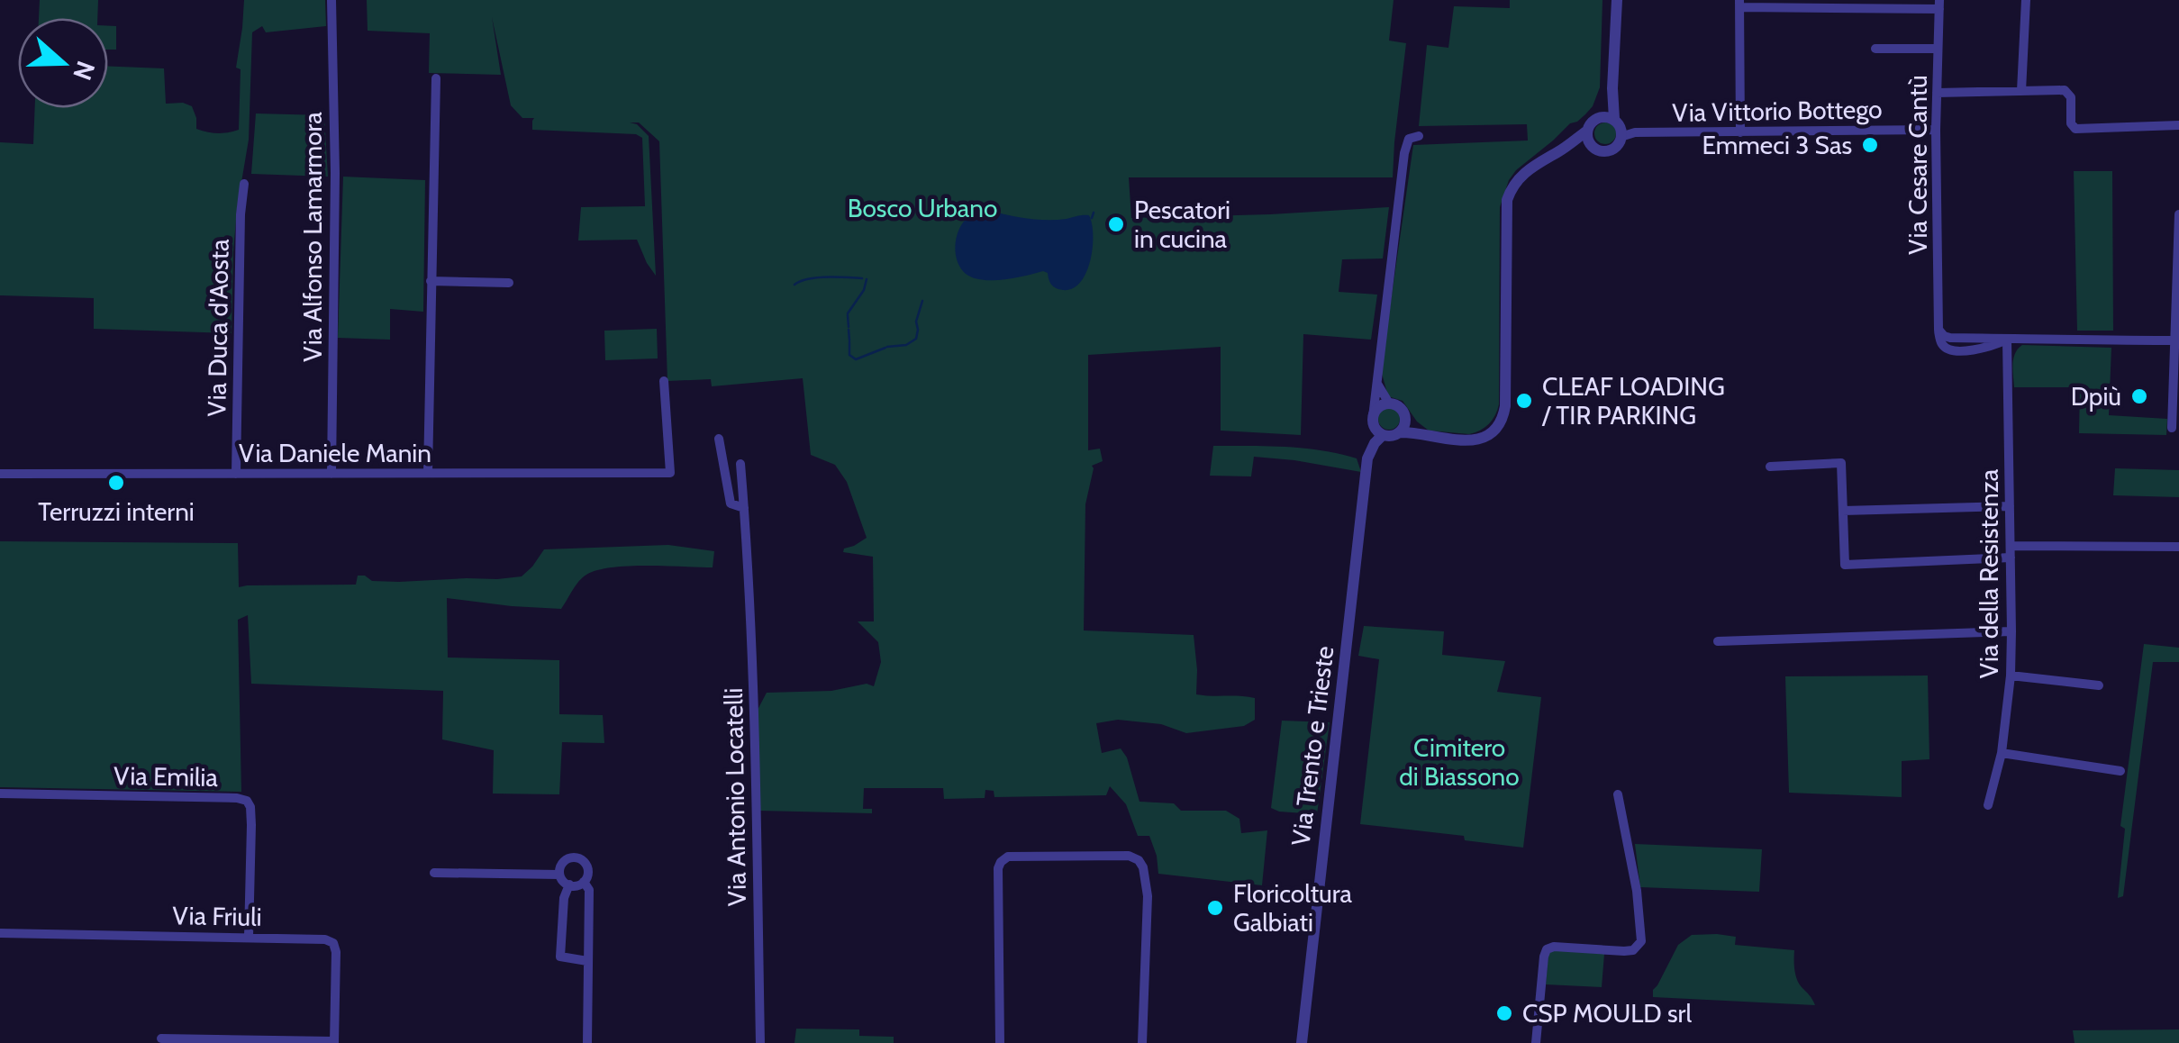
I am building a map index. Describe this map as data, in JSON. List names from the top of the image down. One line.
{"streets":{"street":["Via Vittorio Bottego","Via Cesare Cantù","Via Alfonso Lamarmora","Via Duca d'Aosta","Via Daniele Manin","Via della Resistenza","Via Trento e Trieste","Via Emilia","Via Antonio Locatelli","Via Friuli"]},"crossings":[["Via Vittorio Bottego","Via Cesare Cantù"],["Via Cesare Cantù","Via della Resistenza"],["Via Alfonso Lamarmora","Via Daniele Manin"],["Via Duca d'Aosta","Via Daniele Manin"],["Via Emilia","Via Friuli"]],"parks":["Bosco Urbano","Cimitero di Biassono"],"places":["Emmeci 3 Sas","Pescatori in cucina","Dpiù","CLEAF LOADING / TIR PARKING","Terruzzi interni","Floricoltura Galbiati","CSP MOULD srl"],"north":"right"}
